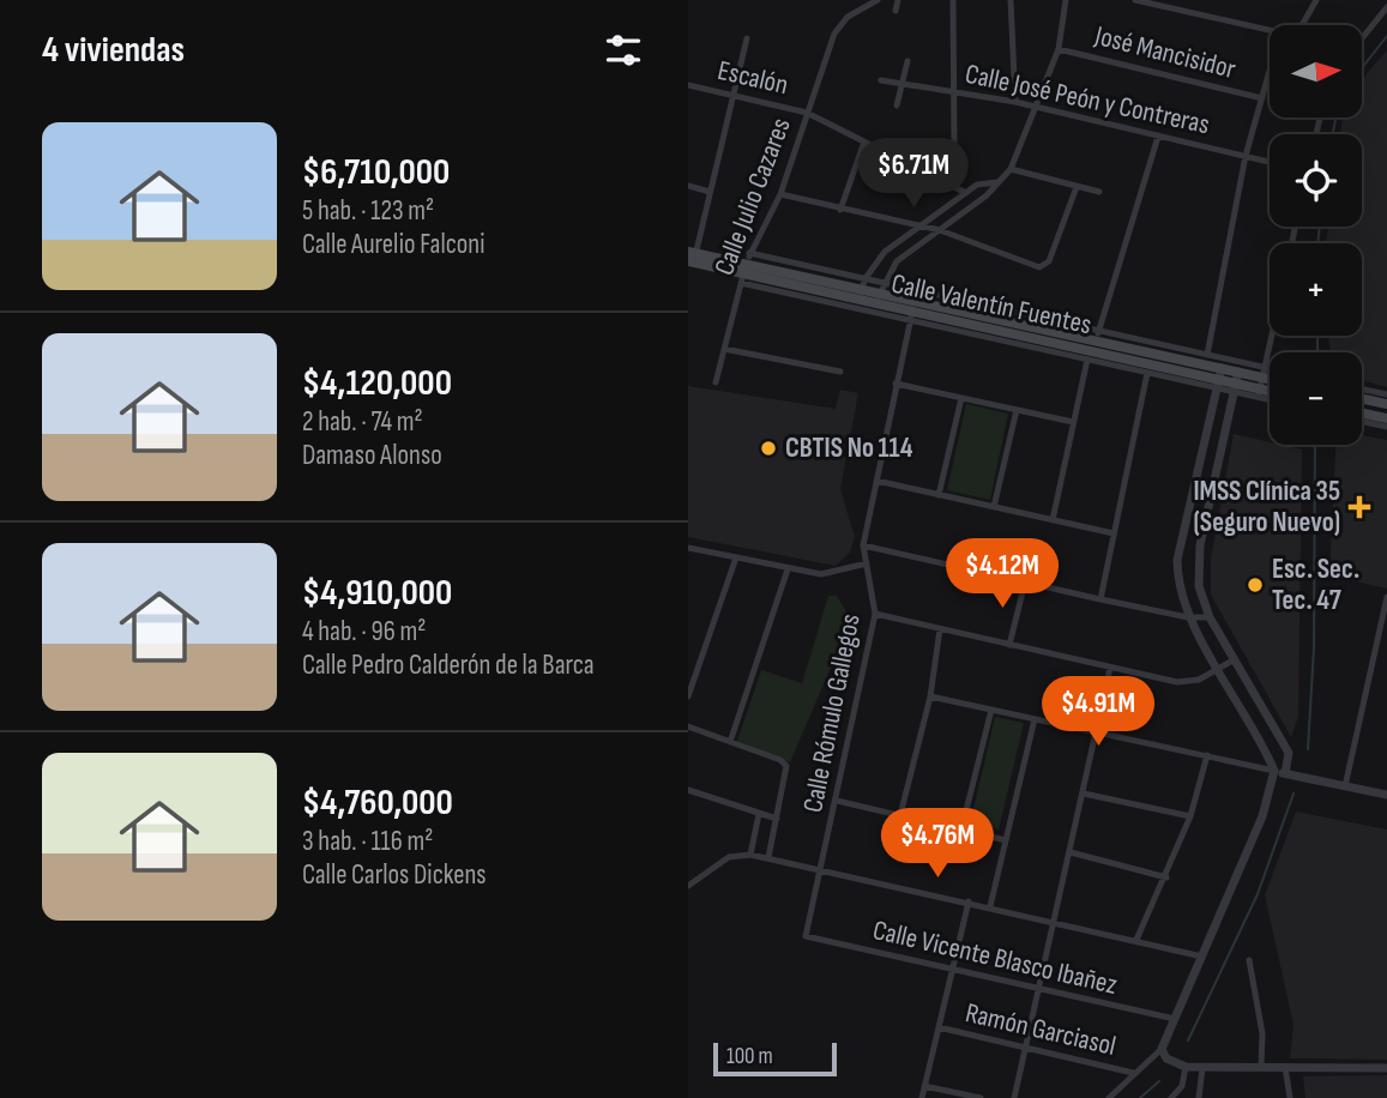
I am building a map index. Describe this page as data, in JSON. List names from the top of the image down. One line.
{"streets":{"main road":["Calle Valentín Fuentes"],"street":["José Mancisidor","Escalón","Calle José Peón y Contreras","Calle Julio Cazares","Calle Rómulo Gallegos","Calle Vicente Blasco Ibañez","Ramón Garciasol"]},"crossings":[["Escalón","Calle Julio Cazares"],["Calle Julio Cazares","Calle Valentín Fuentes"],["Calle Valentín Fuentes","Calle Rómulo Gallegos"],["Calle Rómulo Gallegos","Calle Vicente Blasco Ibañez"]],"places":{"other":["CBTIS No 114","Esc. Sec. Tec. 47"],"health":["IMSS Clínica 35 (Seguro Nuevo)"]},"scale_bar":"100 m","north":"right","page":{"heading":"4 viviendas","map_buttons":["+","−"],"list":[{"name":"$6,710,000","note":"5 hab. · 123 m² · Calle Aurelio Falconi"},{"name":"$4,120,000","note":"2 hab. · 74 m² · Damaso Alonso"},{"name":"$4,910,000","note":"4 hab. · 96 m² · Calle Pedro Calderón de la Barca"},{"name":"$4,760,000","note":"3 hab. · 116 m² · Calle Carlos Dickens"}],"price":["$6.71M","$4.12M","$4.91M","$4.76M"],"scale":"100 m"}}
